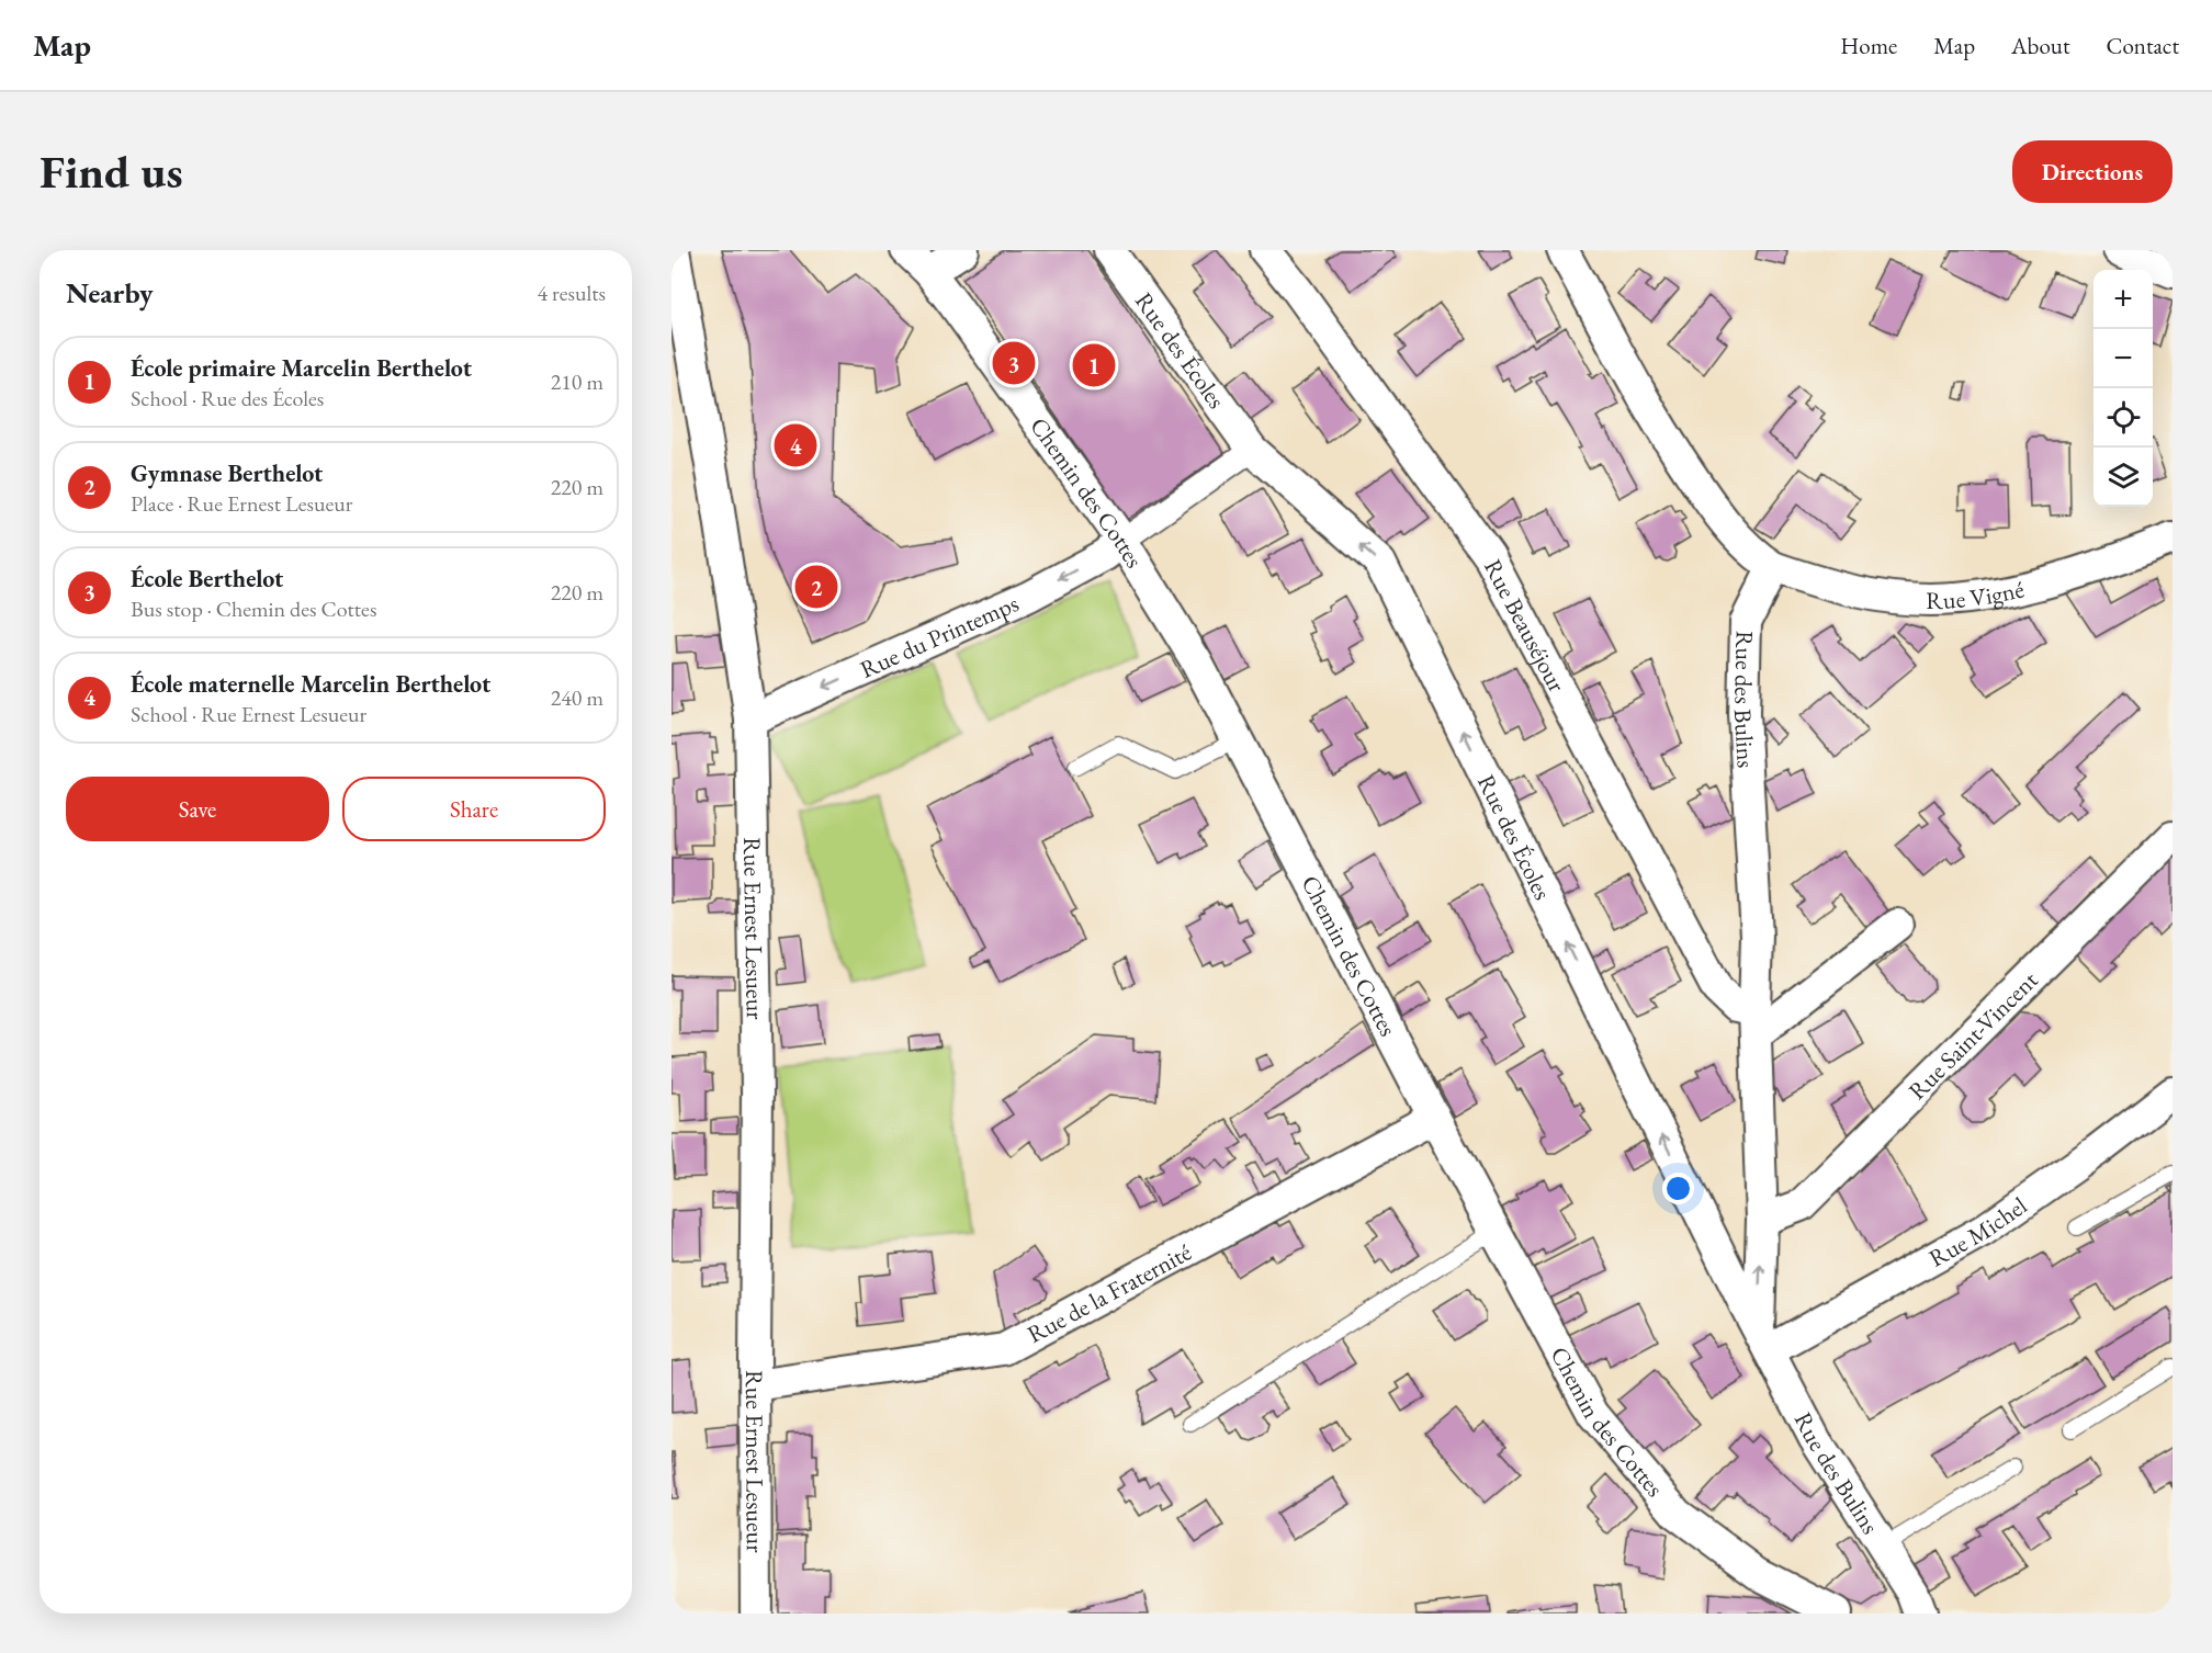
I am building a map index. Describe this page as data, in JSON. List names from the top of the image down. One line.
{"streets":{"street":["Rue des Écoles","Chemin des Cottes","Rue Vigné","Rue Beauséjour","Rue du Printemps","Rue des Bulins","Rue Ernest Lesueur","Rue Saint-Vincent","Rue Michel","Rue de la Fraternité"]},"crossings":[["Rue des Écoles","Rue des Bulins"],["Chemin des Cottes","Rue du Printemps"],["Chemin des Cottes","Rue de la Fraternité"],["Rue Vigné","Rue des Bulins"],["Rue Beauséjour","Rue des Bulins"],["Rue du Printemps","Rue Ernest Lesueur"],["Rue des Bulins","Rue Saint-Vincent"],["Rue des Bulins","Rue Michel"],["Rue Ernest Lesueur","Rue de la Fraternité"]],"one_way":["Rue des Écoles","Rue du Printemps"],"page":{"header":"Map","nav":["Home","Map","About","Contact"],"buttons":["Directions",["Save","Share"]],"title":"Find us","heading":["Nearby","4 results"],"map_buttons":["+","−"],"list":[{"mark":"1","name":"École primaire Marcelin Berthelot","note":"School · Rue des Écoles","value":"210 m"},{"mark":"2","name":"Gymnase Berthelot","note":"Place · Rue Ernest Lesueur","value":"220 m"},{"mark":"3","name":"École Berthelot","note":"Bus stop · Chemin des Cottes","value":"220 m"},{"mark":"4","name":"École maternelle Marcelin Berthelot","note":"School · Rue Ernest Lesueur","value":"240 m"}],"pins":["3","1","4","2"]}}
